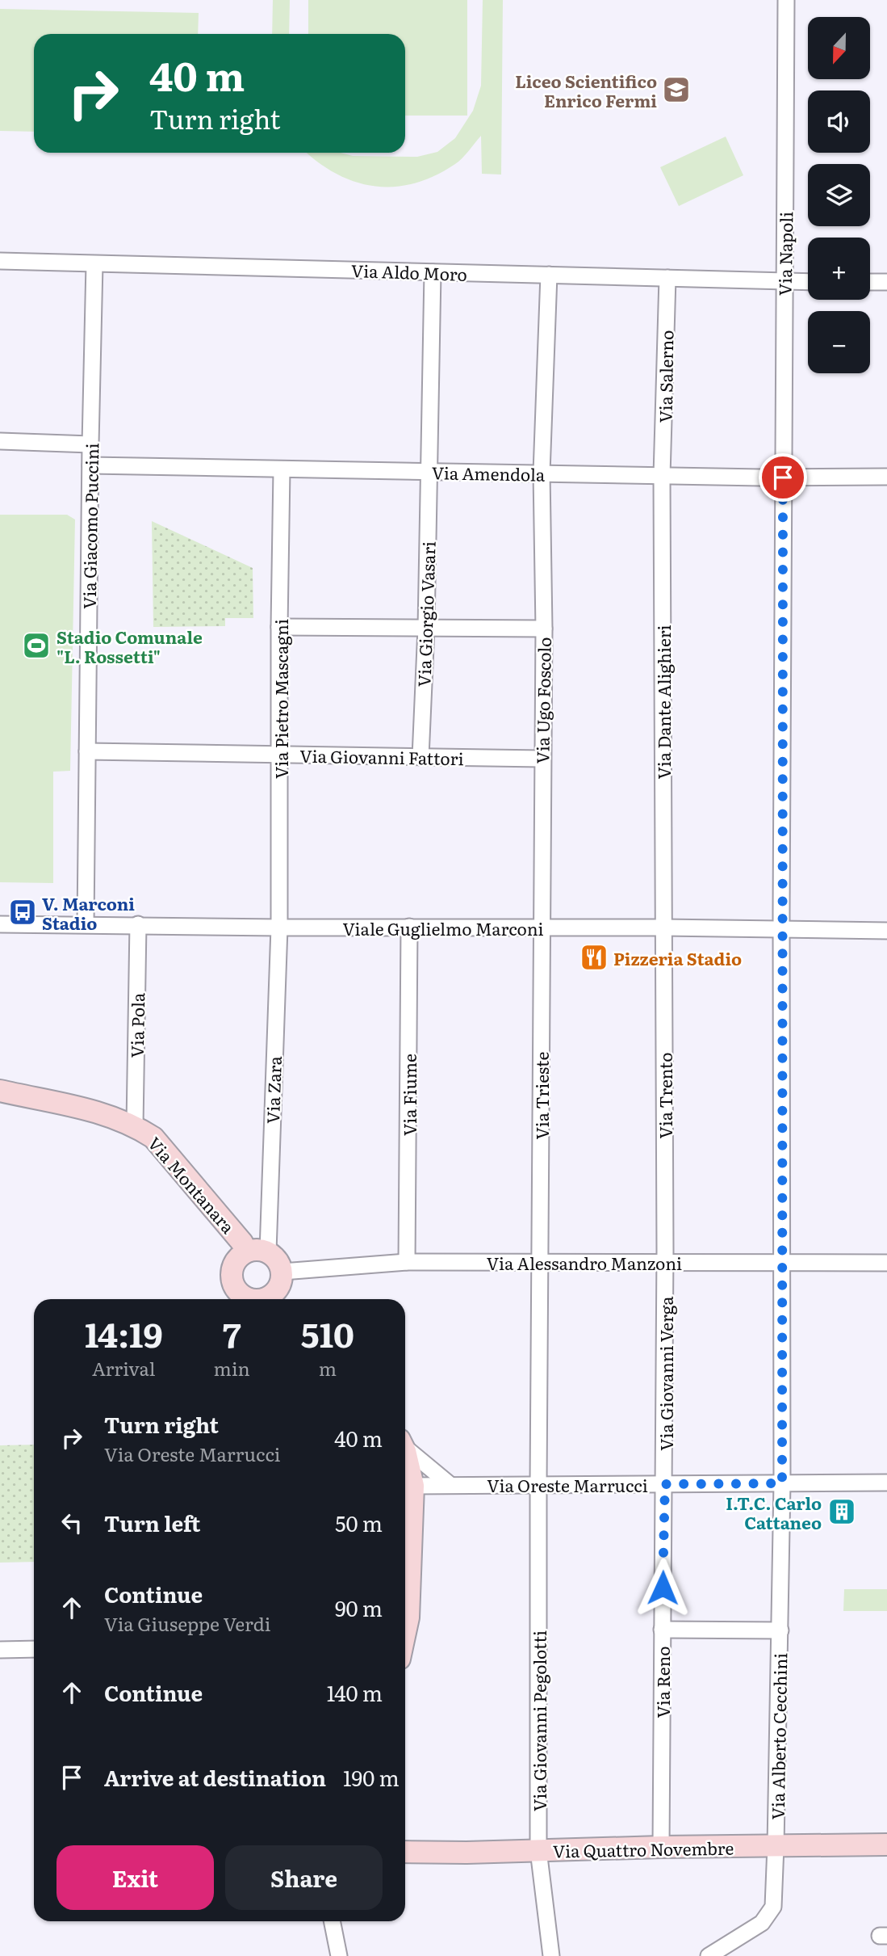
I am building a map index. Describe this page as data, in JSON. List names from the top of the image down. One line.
{"streets":{"main road":["Via Montanara","Via Quattro Novembre"],"street":["Via Napoli","Via Aldo Moro","Via Salerno","Via Amendola","Via Giacomo Puccini","Via Giorgio Vasari","Via Pietro Mascagni","Via Ugo Foscolo","Via Dante Alighieri","Via Giovanni Fattori","Viale Guglielmo Marconi","Via Pola","Via Zara","Via Fiume","Via Trieste","Via Trento","Via Alessandro Manzoni","Via Giovanni Verga","Via Oreste Marrucci","Via Reno","Via Giovanni Pegolotti","Via Alberto Cecchini"]},"crossings":[["Via Napoli","Via Aldo Moro"],["Via Napoli","Via Amendola"],["Via Napoli","Viale Guglielmo Marconi"],["Via Napoli","Via Alberto Cecchini"],["Via Aldo Moro","Via Salerno"],["Via Aldo Moro","Via Giacomo Puccini"],["Via Aldo Moro","Via Giorgio Vasari"],["Via Aldo Moro","Via Ugo Foscolo"],["Via Salerno","Via Amendola"],["Via Salerno","Via Dante Alighieri"],["Via Amendola","Via Giacomo Puccini"],["Via Amendola","Via Giorgio Vasari"],["Via Amendola","Via Pietro Mascagni"],["Via Amendola","Via Ugo Foscolo"],["Via Amendola","Via Dante Alighieri"],["Via Giacomo Puccini","Via Giovanni Fattori"],["Via Giacomo Puccini","Viale Guglielmo Marconi"],["Via Giorgio Vasari","Via Giovanni Fattori"],["Via Pietro Mascagni","Via Giovanni Fattori"],["Via Pietro Mascagni","Viale Guglielmo Marconi"],["Via Pietro Mascagni","Via Zara"],["Via Ugo Foscolo","Via Giovanni Fattori"],["Via Ugo Foscolo","Viale Guglielmo Marconi"],["Via Ugo Foscolo","Via Trieste"],["Via Dante Alighieri","Viale Guglielmo Marconi"],["Via Dante Alighieri","Via Trento"],["Viale Guglielmo Marconi","Via Pola"],["Viale Guglielmo Marconi","Via Zara"],["Viale Guglielmo Marconi","Via Fiume"],["Viale Guglielmo Marconi","Via Trieste"],["Viale Guglielmo Marconi","Via Trento"],["Viale Guglielmo Marconi","Via Alberto Cecchini"],["Via Pola","Via Montanara"],["Via Fiume","Via Alessandro Manzoni"],["Via Trieste","Via Alessandro Manzoni"],["Via Trieste","Via Oreste Marrucci"],["Via Trieste","Via Giovanni Pegolotti"],["Via Trento","Via Alessandro Manzoni"],["Via Trento","Via Giovanni Verga"],["Via Alessandro Manzoni","Via Giovanni Verga"],["Via Alessandro Manzoni","Via Alberto Cecchini"],["Via Giovanni Verga","Via Oreste Marrucci"],["Via Giovanni Verga","Via Reno"],["Via Oreste Marrucci","Via Reno"],["Via Oreste Marrucci","Via Giovanni Pegolotti"],["Via Oreste Marrucci","Via Alberto Cecchini"],["Via Reno","Via Quattro Novembre"],["Via Giovanni Pegolotti","Via Quattro Novembre"],["Via Alberto Cecchini","Via Quattro Novembre"]],"places":{"school or university":["Liceo Scientifico Enrico Fermi"],"sports":["Stadio Comunale \"L. Rossetti\""],"bus stop":["V. Marconi Stadio"],"restaurant":["Pizzeria Stadio"],"building":["I.T.C. Carlo Cattaneo"]},"north":"bottom","page":{"map_buttons":["+","−"],"turn":["40 m","Turn right"],"eta":["14:19","Arrival","7","min","510","m"],"list":[{"name":"Turn right","note":"Via Oreste Marrucci","value":"40 m"},{"name":"Turn left","value":"50 m"},{"name":"Continue","note":"Via Giuseppe Verdi","value":"90 m"},{"name":"Continue","value":"140 m"},{"name":"Arrive at destination","value":"190 m"}],"buttons":["Exit","Share"]}}
